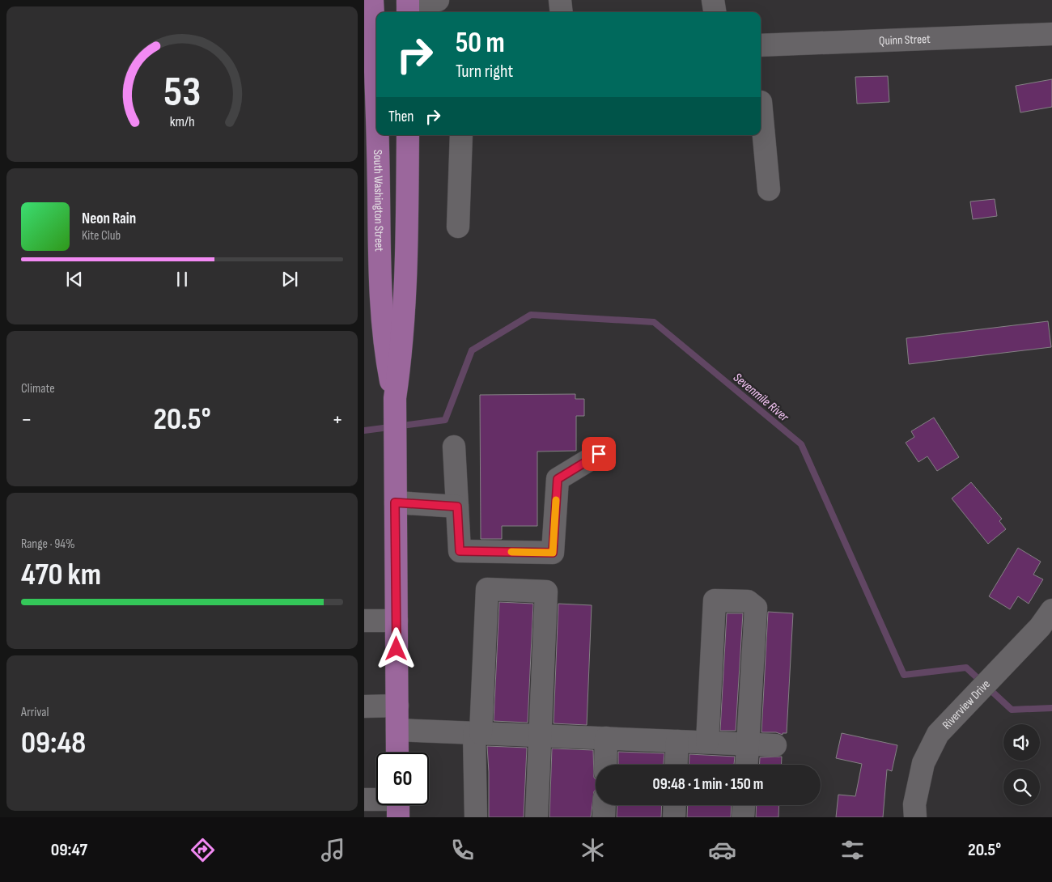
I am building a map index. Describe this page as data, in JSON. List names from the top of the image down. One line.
{"streets":{"main road":["South Washington Street"],"street":["Quinn Street","Riverview Drive"]},"water":["Sevenmile River"],"page":{"turn":["50 m","Turn right"],"then":"Then","song":["Neon Rain","Kite Club"],"tile":["Climate",["Range · 94%","470 km"],["Arrival","09:48"]],"heat":["−","20.5°","+"],"limit":"60","trip":"09:48 · 1 min · 150 m","tabs":["09:47","20.5°"],"gauge":["53","km/h"]}}
